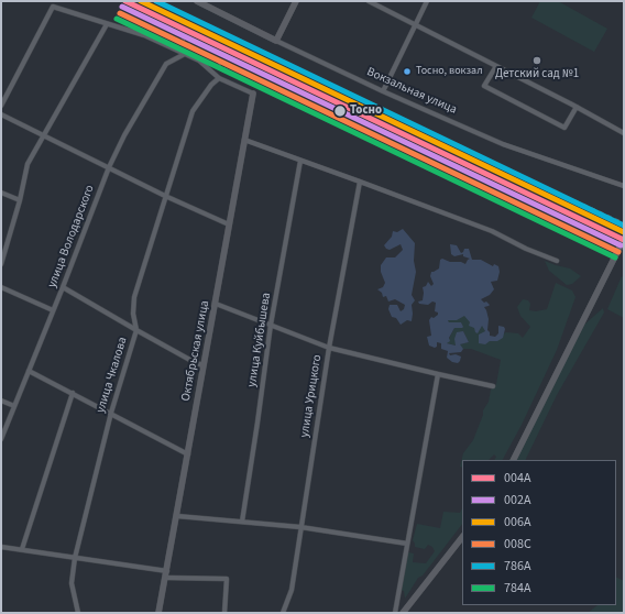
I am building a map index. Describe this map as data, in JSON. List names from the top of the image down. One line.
{"streets":{"street":["Вокзальная улица","улица Володарского","улица Куйбышева","Октябрьская улица","улица Чкалова","улица Урицкого"]},"places":["Детский сад №1","Тосно, вокзал","Тосно"],"lines":["transit line 004А","transit line 006А","transit line 786А","transit line 002А","transit line 008С","transit line 784А"],"legend":["004А","002А","006А","008С","786А","784А"]}
